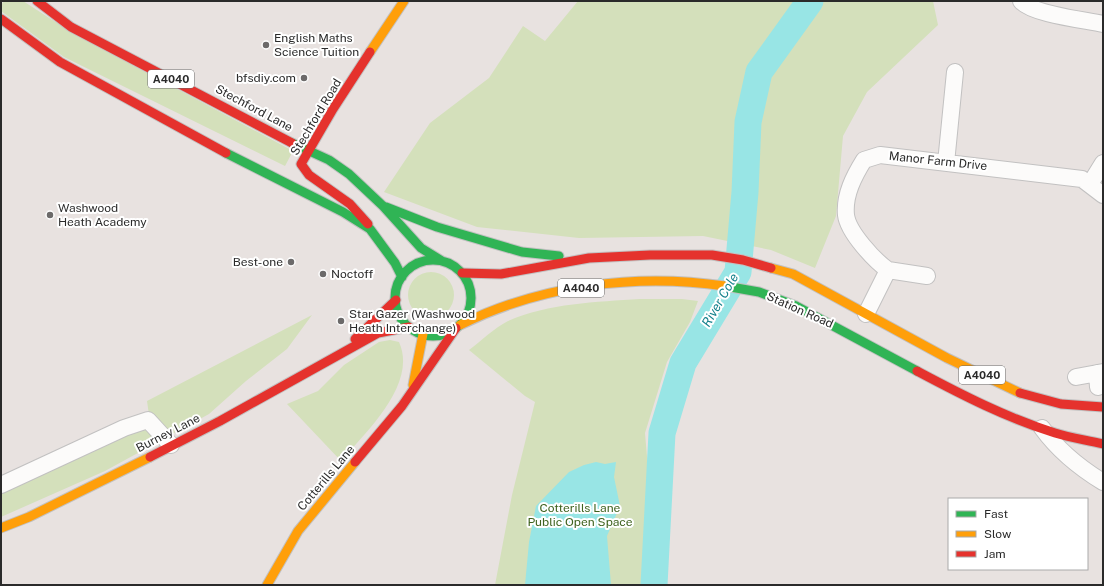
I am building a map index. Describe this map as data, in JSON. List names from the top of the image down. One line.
{"streets":{"main road":["A4040","Stechford Lane","Stechford Road","Station Road","Burney Lane","Cotterills Lane"],"street":["Manor Farm Drive"]},"crossings":[["A4040","Stechford Lane"],["A4040","Station Road"],["A4040","Burney Lane"],["A4040","Cotterills Lane"],["Stechford Lane","Stechford Road"],["Stechford Lane","Station Road"],["Stechford Lane","Burney Lane"],["Stechford Lane","Cotterills Lane"],["Station Road","Burney Lane"],["Station Road","Cotterills Lane"],["Burney Lane","Cotterills Lane"]],"water":["River Cole"],"parks":["Cotterills Lane Public Open Space"],"places":["English Maths Science Tuition","bfsdiy.com","Washwood Heath Academy","Best-one","Noctoff","Star Gazer (Washwood Heath Interchange)"],"legend":["Fast","Slow","Jam"]}
